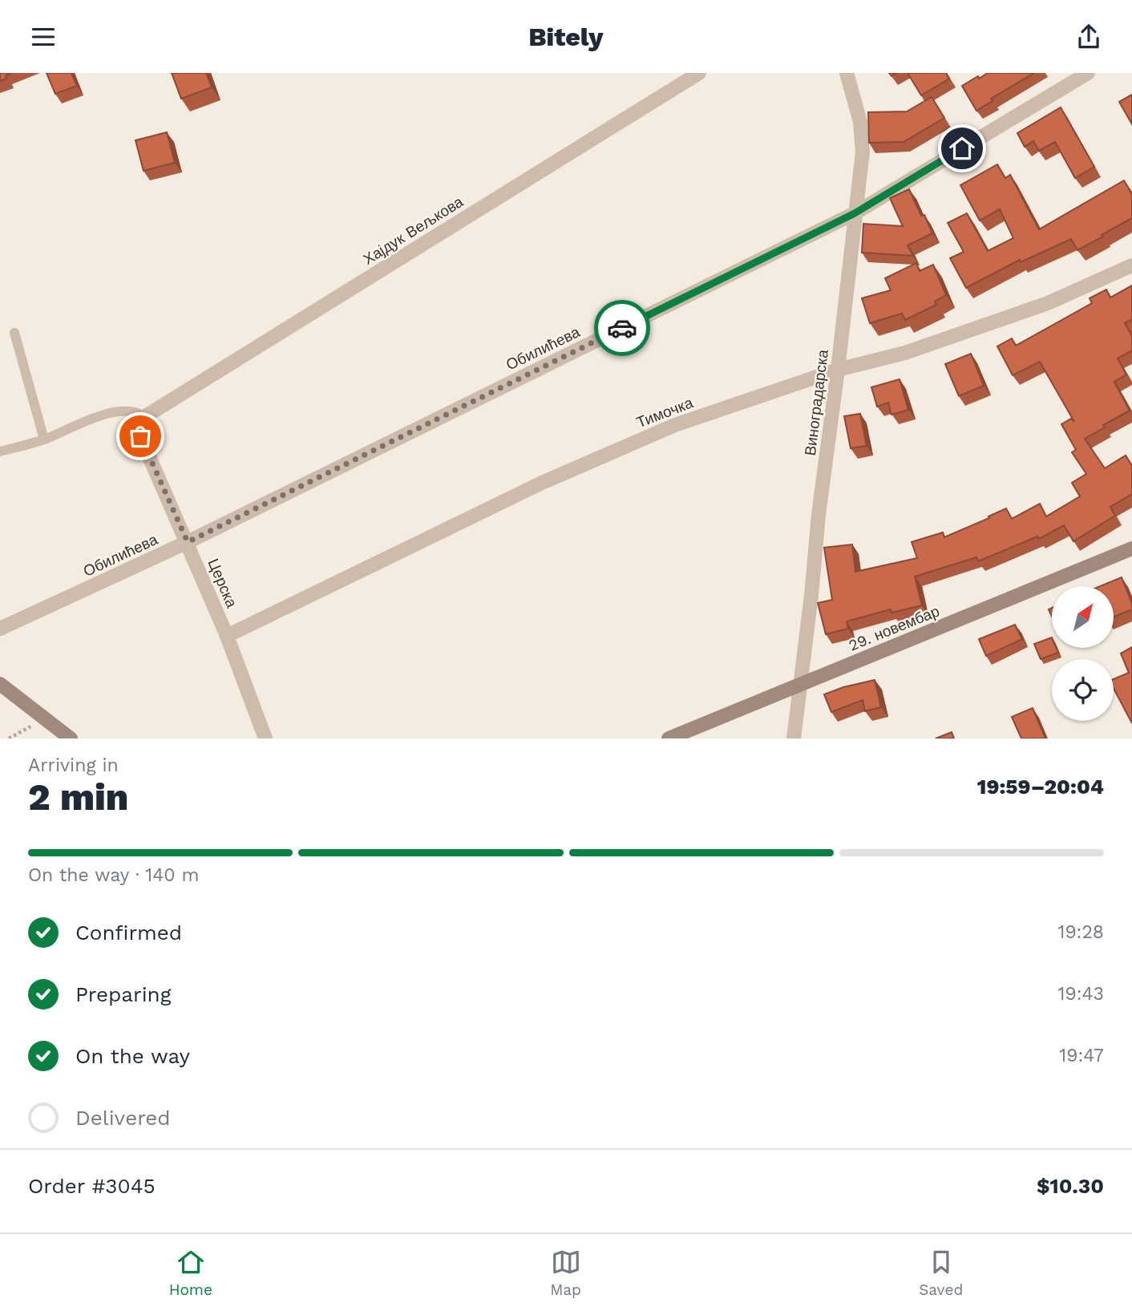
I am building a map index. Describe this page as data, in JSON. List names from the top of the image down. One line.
{"streets":{"main road":["29. новембар"],"street":["Хајдук Вељкова","Обилићева","Виноградарска","Тимочка","Церска"]},"crossings":[["Хајдук Вељкова","Церска"],["Обилићева","Виноградарска"],["Обилићева","Церска"],["Виноградарска","Тимочка"],["Виноградарска","29. новембар"],["Тимочка","Церска"]],"north":"top right","page":{"header":"Bitely","heading":["2 min","Arriving in","19:59–20:04"],"panel":["Order #3045","$10.30"],"bar":"On the way · 140 m","list":[["Confirmed","19:28"],["Preparing","19:43"],["On the way","19:47"],"Delivered"],"tabs":["Home","Map","Saved"]}}
